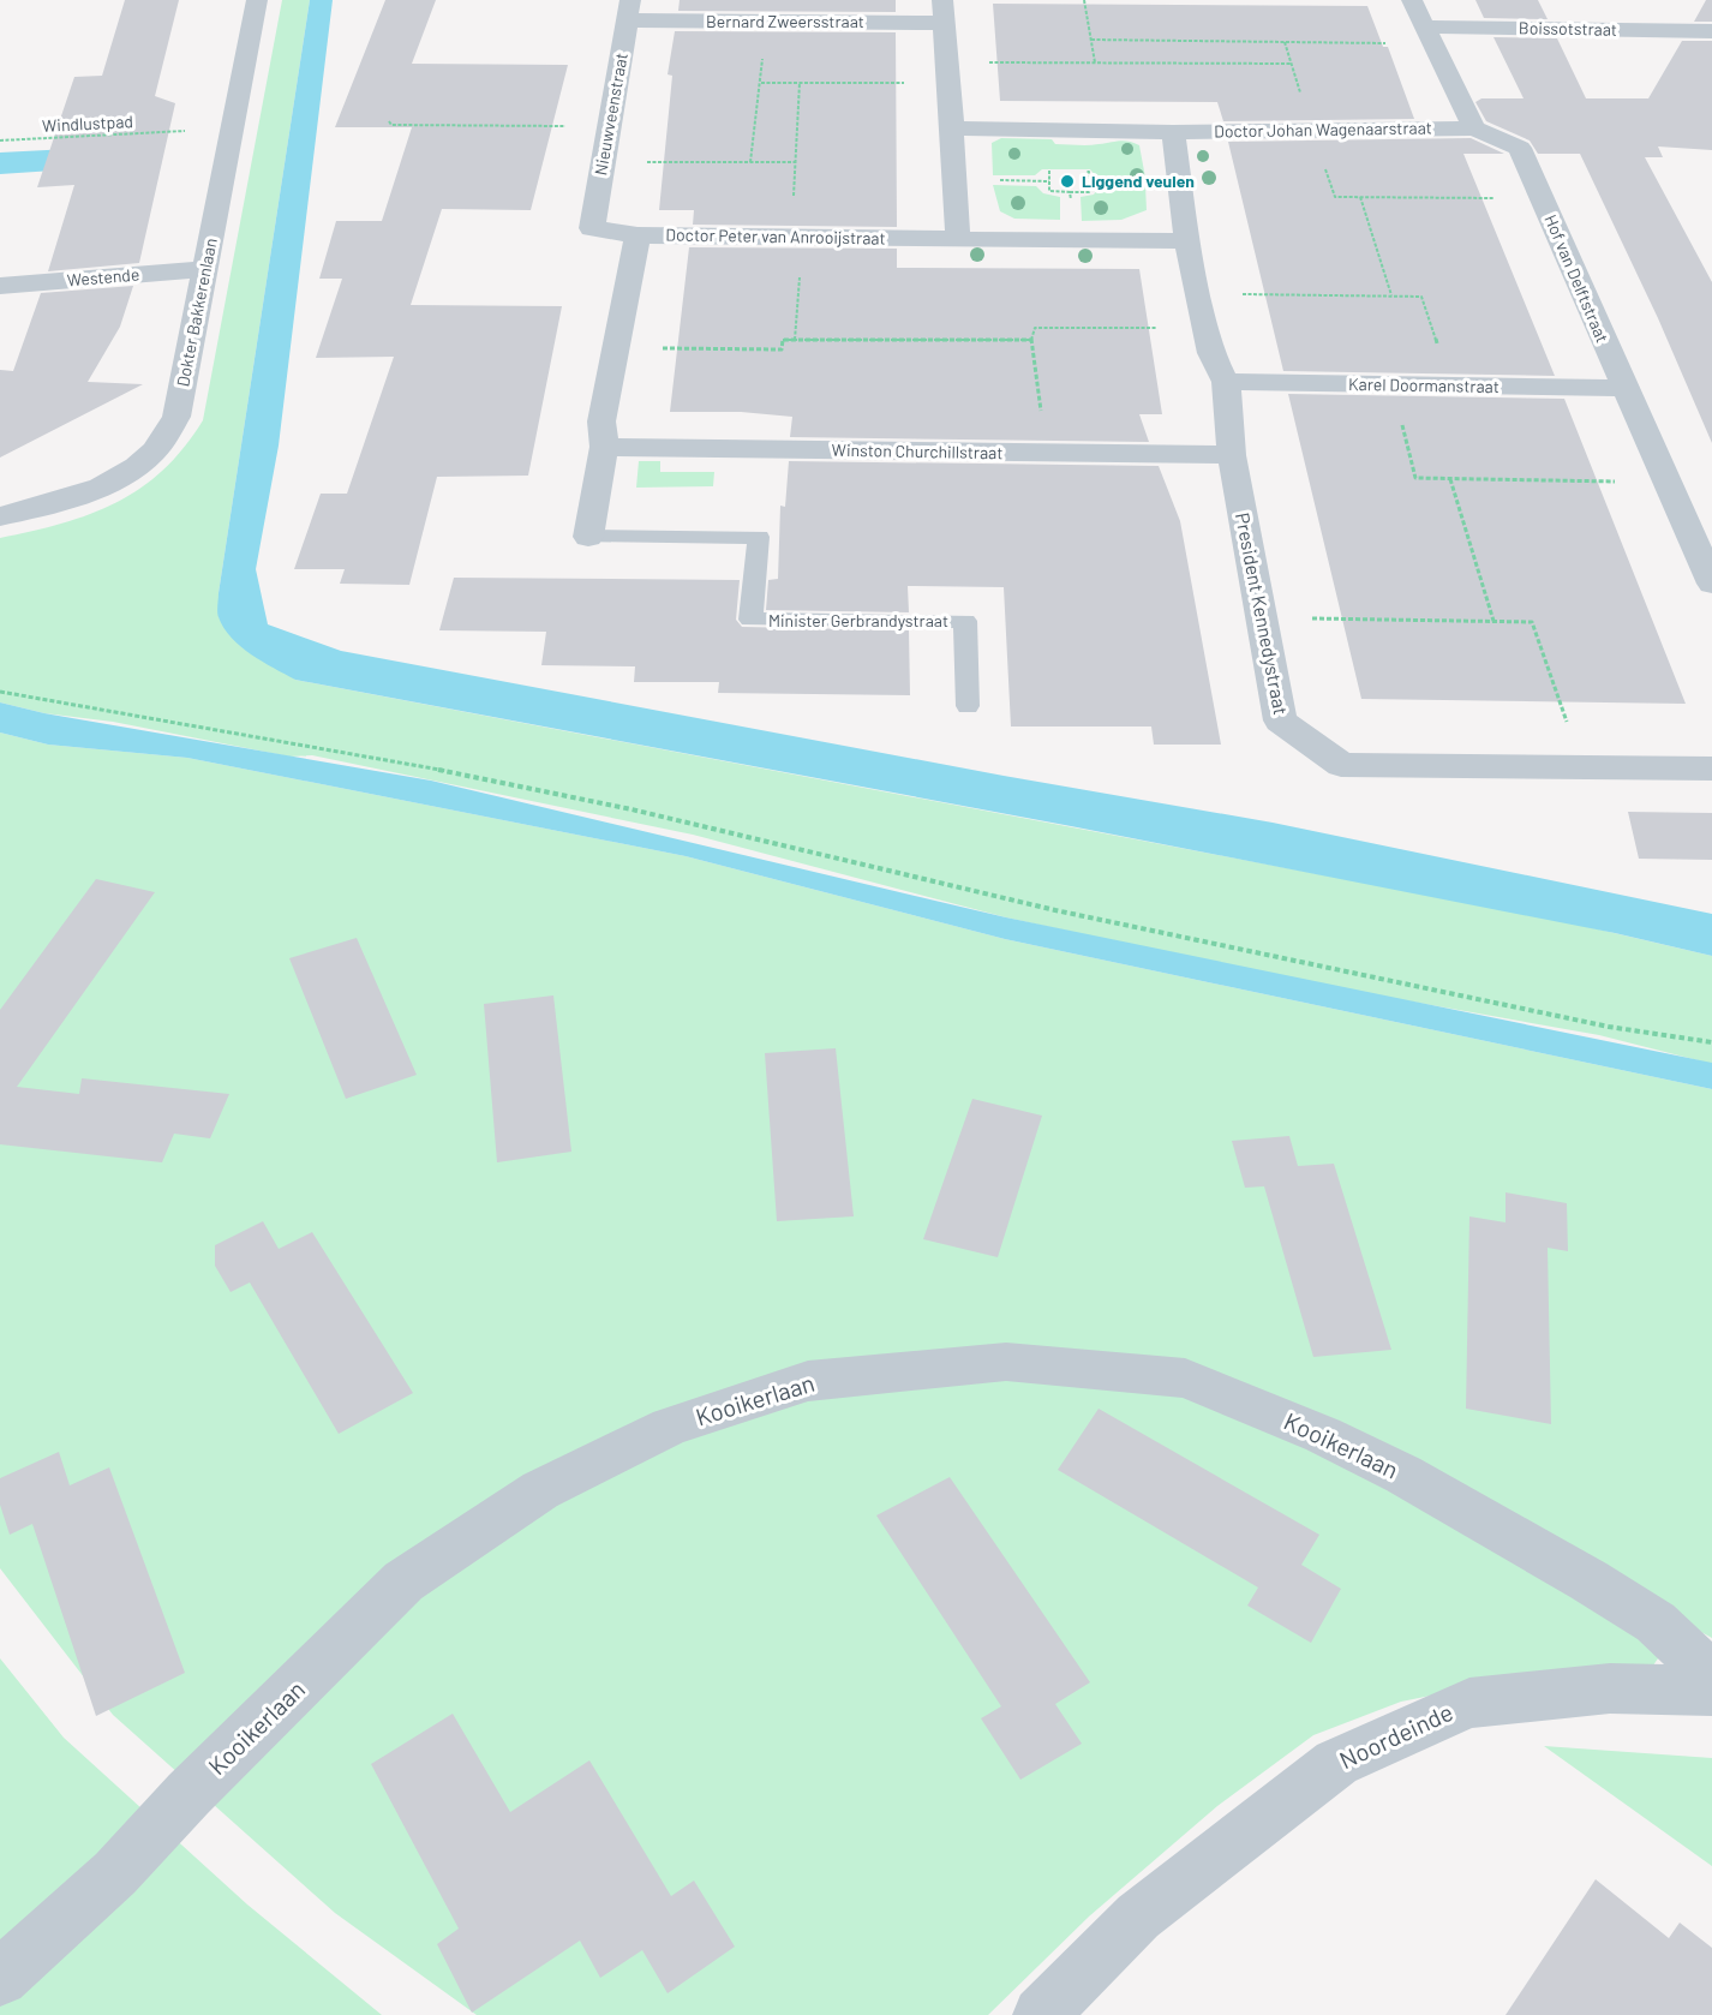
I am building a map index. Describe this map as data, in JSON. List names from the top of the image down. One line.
{"streets":{"street":["Bernard Zweersstraat","Boissotstraat","Nieuwveenstraat","Doctor Johan Wagenaarstraat","Doctor Peter van Anrooijstraat","Westende","Hof van Delftstraat","Dokter Bakkerenlaan","Karel Doormanstraat","Winston Churchillstraat","President Kennedystraat","Minister Gerbrandystraat","Kooikerlaan","Noordeinde"],"path":["Windlustpad"]},"crossings":[["Bernard Zweersstraat","Nieuwveenstraat"],["Nieuwveenstraat","Doctor Peter van Anrooijstraat"],["Doctor Johan Wagenaarstraat","Hof van Delftstraat"],["Doctor Johan Wagenaarstraat","President Kennedystraat"],["Doctor Peter van Anrooijstraat","President Kennedystraat"],["Doctor Peter van Anrooijstraat","Minister Gerbrandystraat"],["Westende","Dokter Bakkerenlaan"],["Hof van Delftstraat","Karel Doormanstraat"],["Karel Doormanstraat","President Kennedystraat"],["Winston Churchillstraat","President Kennedystraat"],["Winston Churchillstraat","Minister Gerbrandystraat"],["Kooikerlaan","Noordeinde"]],"places":["Liggend veulen"]}
